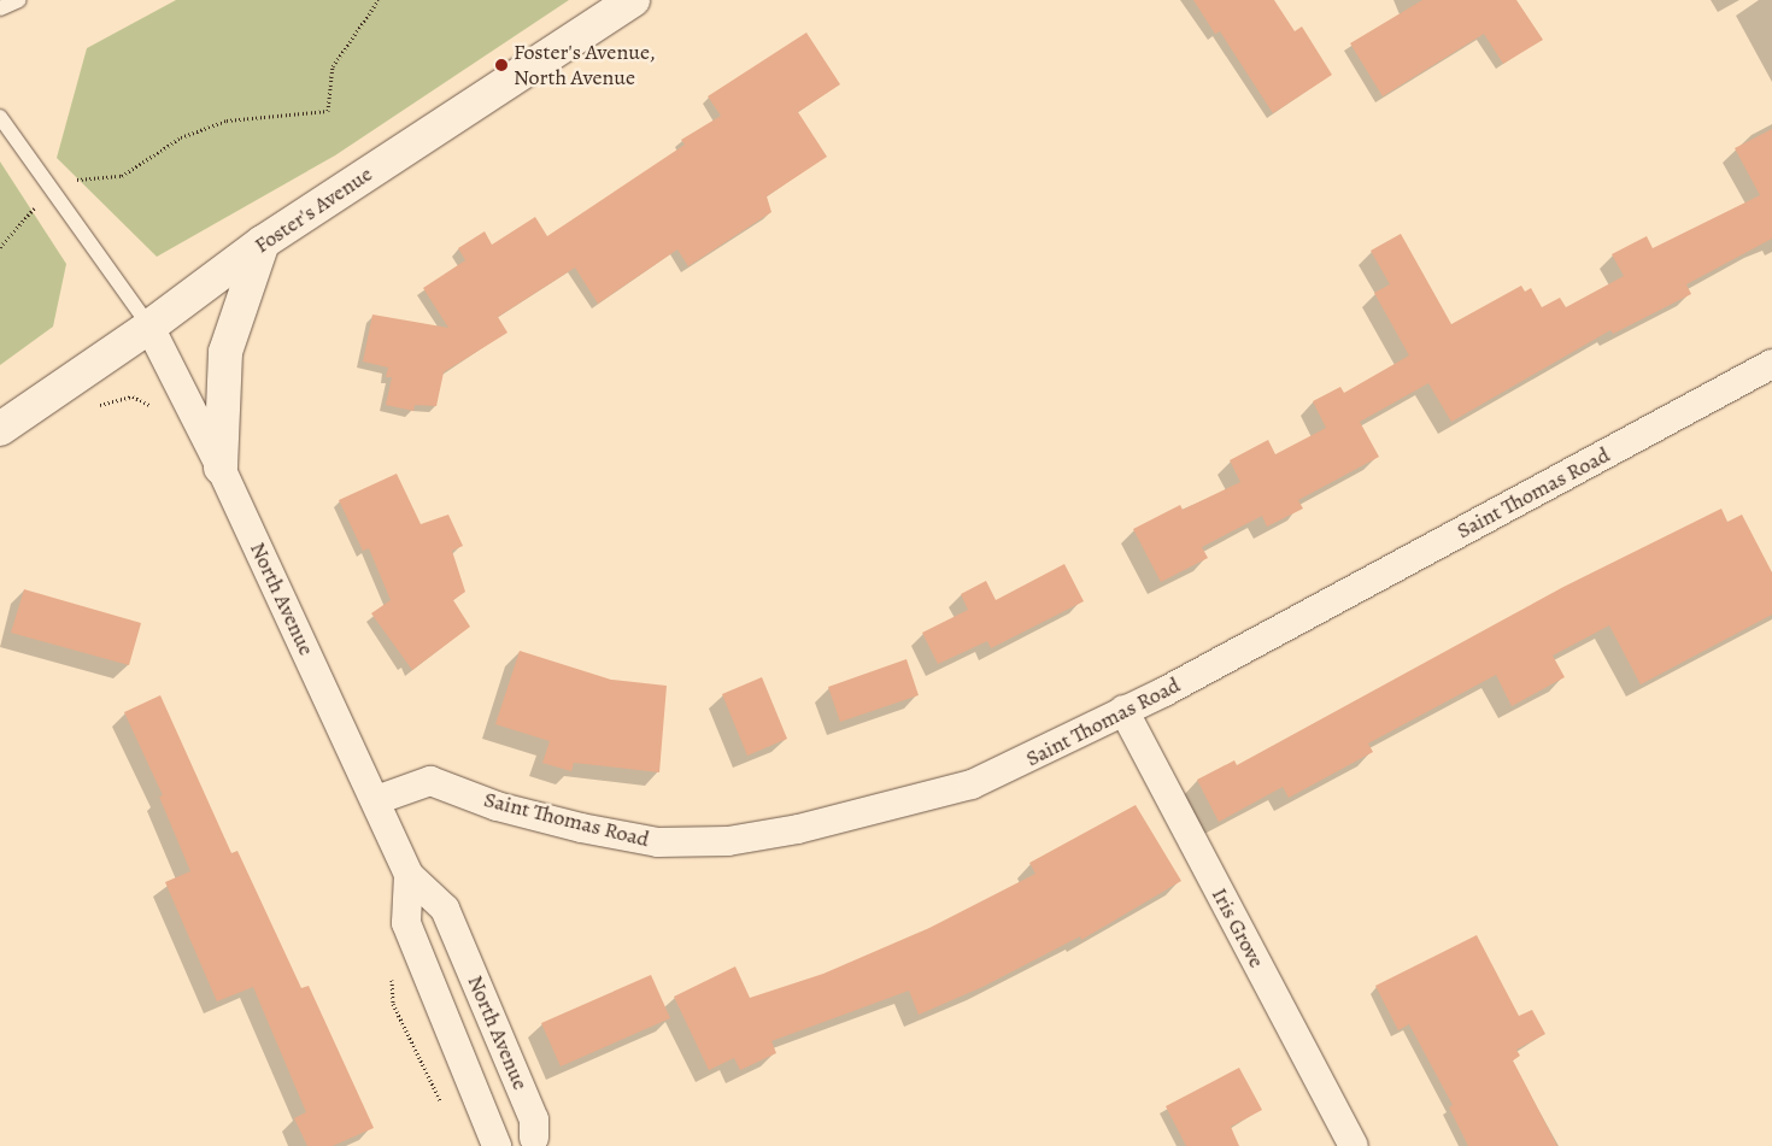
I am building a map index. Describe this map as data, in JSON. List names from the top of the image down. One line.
{"streets":{"main road":["Foster's Avenue"],"street":["Saint Thomas Road","North Avenue","Iris Grove"]},"crossings":[["Foster's Avenue","North Avenue"],["Saint Thomas Road","North Avenue"],["Saint Thomas Road","Iris Grove"]],"places":["Foster's Avenue, North Avenue"]}
